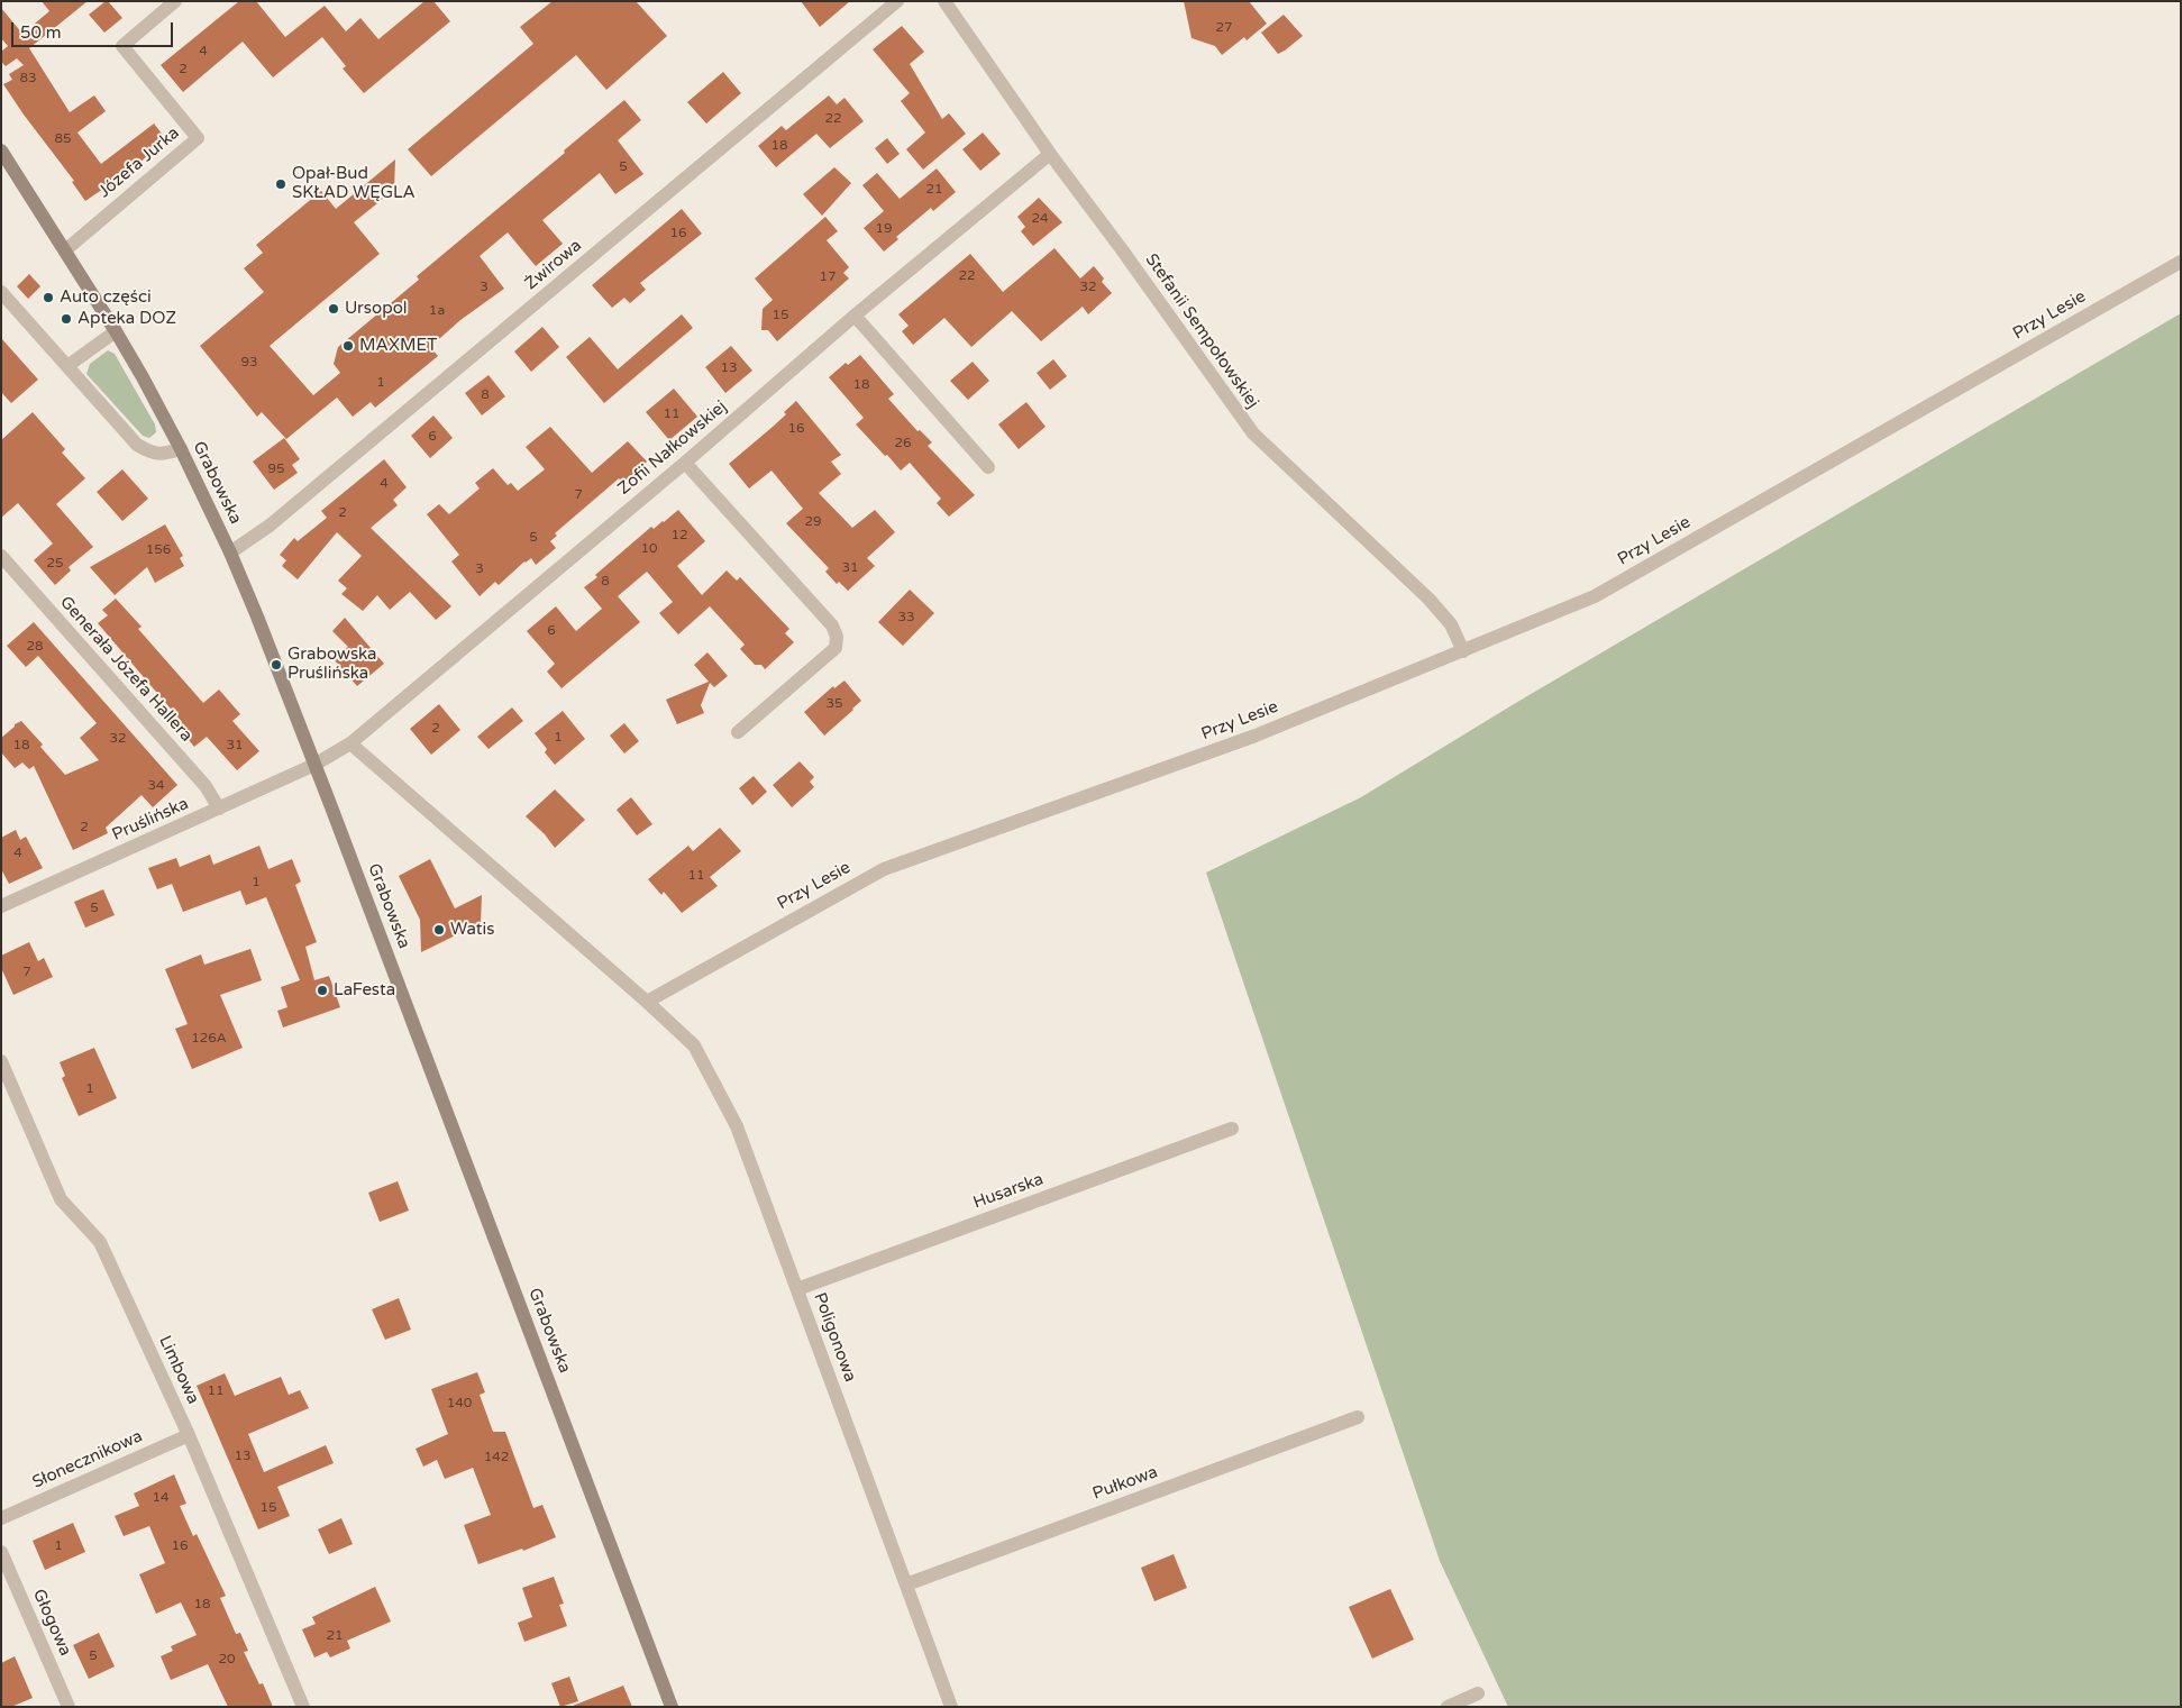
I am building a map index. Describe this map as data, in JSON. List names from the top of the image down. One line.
{"streets":{"street":["Józefa Jurka","Żwirowa","Przy Lesie","Stefanii Sempołowskiej","Zofii Nałkowskiej","Grabowska","Generała Józefa Hallera","Pruślińska","Husarska","Poligonowa","Limbowa","Słonecznikowa","Pułkowa","Głogowa"]},"crossings":[["Józefa Jurka","Grabowska"],["Żwirowa","Grabowska"],["Przy Lesie","Stefanii Sempołowskiej"],["Przy Lesie","Poligonowa"],["Stefanii Sempołowskiej","Zofii Nałkowskiej"],["Zofii Nałkowskiej","Grabowska"],["Zofii Nałkowskiej","Pruślińska"],["Grabowska","Pruślińska"],["Generała Józefa Hallera","Pruślińska"],["Husarska","Poligonowa"],["Poligonowa","Pułkowa"],["Limbowa","Słonecznikowa"]],"places":["Opał-Bud SKŁAD WĘGLA","Auto części","Ursopol","Apteka DOZ","MAXMET","Grabowska Pruślińska","Watis","LaFesta"],"house_numbers":["27","4","2","83","22","85","18","5","21","24","19","16","22","17","3","32","1a","15","93","13","1","18","8","11","16","6","26","95","4","7","2","29","12","5","10","156","25","31","3","8","33","6","28","35","2","1","32","18","31","34","2","4","11","1","5","7","126A","1","11","140","13","142","14","15","1","16","18","21","5","20"],"scale_bar":"50 m"}
